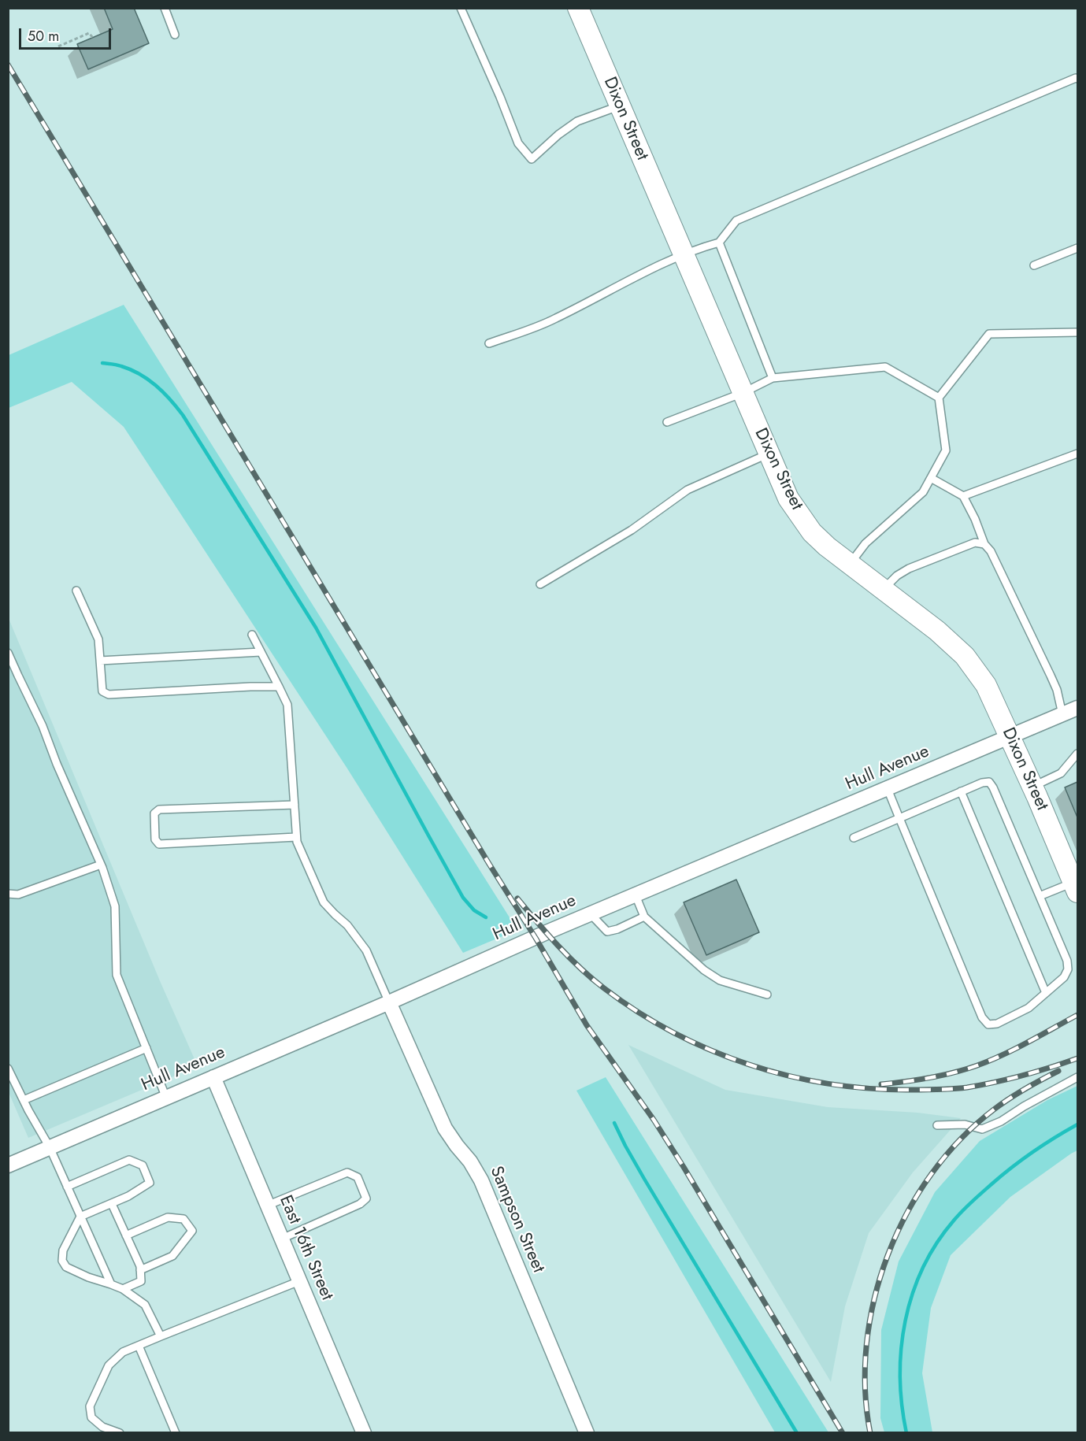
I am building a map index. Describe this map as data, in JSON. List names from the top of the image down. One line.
{"streets":{"street":["Dixon Street","Hull Avenue","Sampson Street","East 16th Street"]},"crossings":[["Dixon Street","Hull Avenue"],["Hull Avenue","Sampson Street"],["Hull Avenue","East 16th Street"]],"scale_bar":"50 m"}
